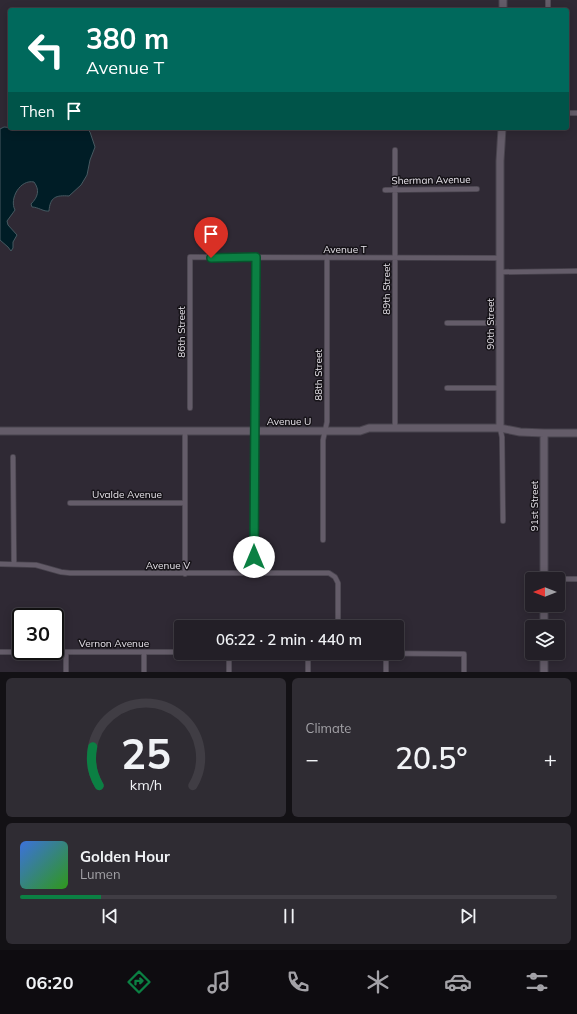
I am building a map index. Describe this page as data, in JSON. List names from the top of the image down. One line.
{"streets":{"street":["Sherman Avenue","Avenue T","89th Street","90th Street","86th Street","88th Street","Avenue U","Uvalde Avenue","91st Street","Avenue V","Vernon Avenue"]},"crossings":[["Sherman Avenue","89th Street"],["Avenue T","89th Street"],["Avenue T","90th Street"],["Avenue T","86th Street"],["Avenue T","88th Street"],["89th Street","Avenue U"],["90th Street","Avenue U"],["88th Street","Avenue U"],["Avenue U","91st Street"]],"north":"left","page":{"turn":["380 m","Avenue T"],"then":"Then","limit":"30","trip":"06:22 · 2 min · 440 m","tile":"Climate","heat":["−","20.5°","+"],"song":["Golden Hour","Lumen"],"tabs":"06:20","gauge":["25","km/h"]}}
